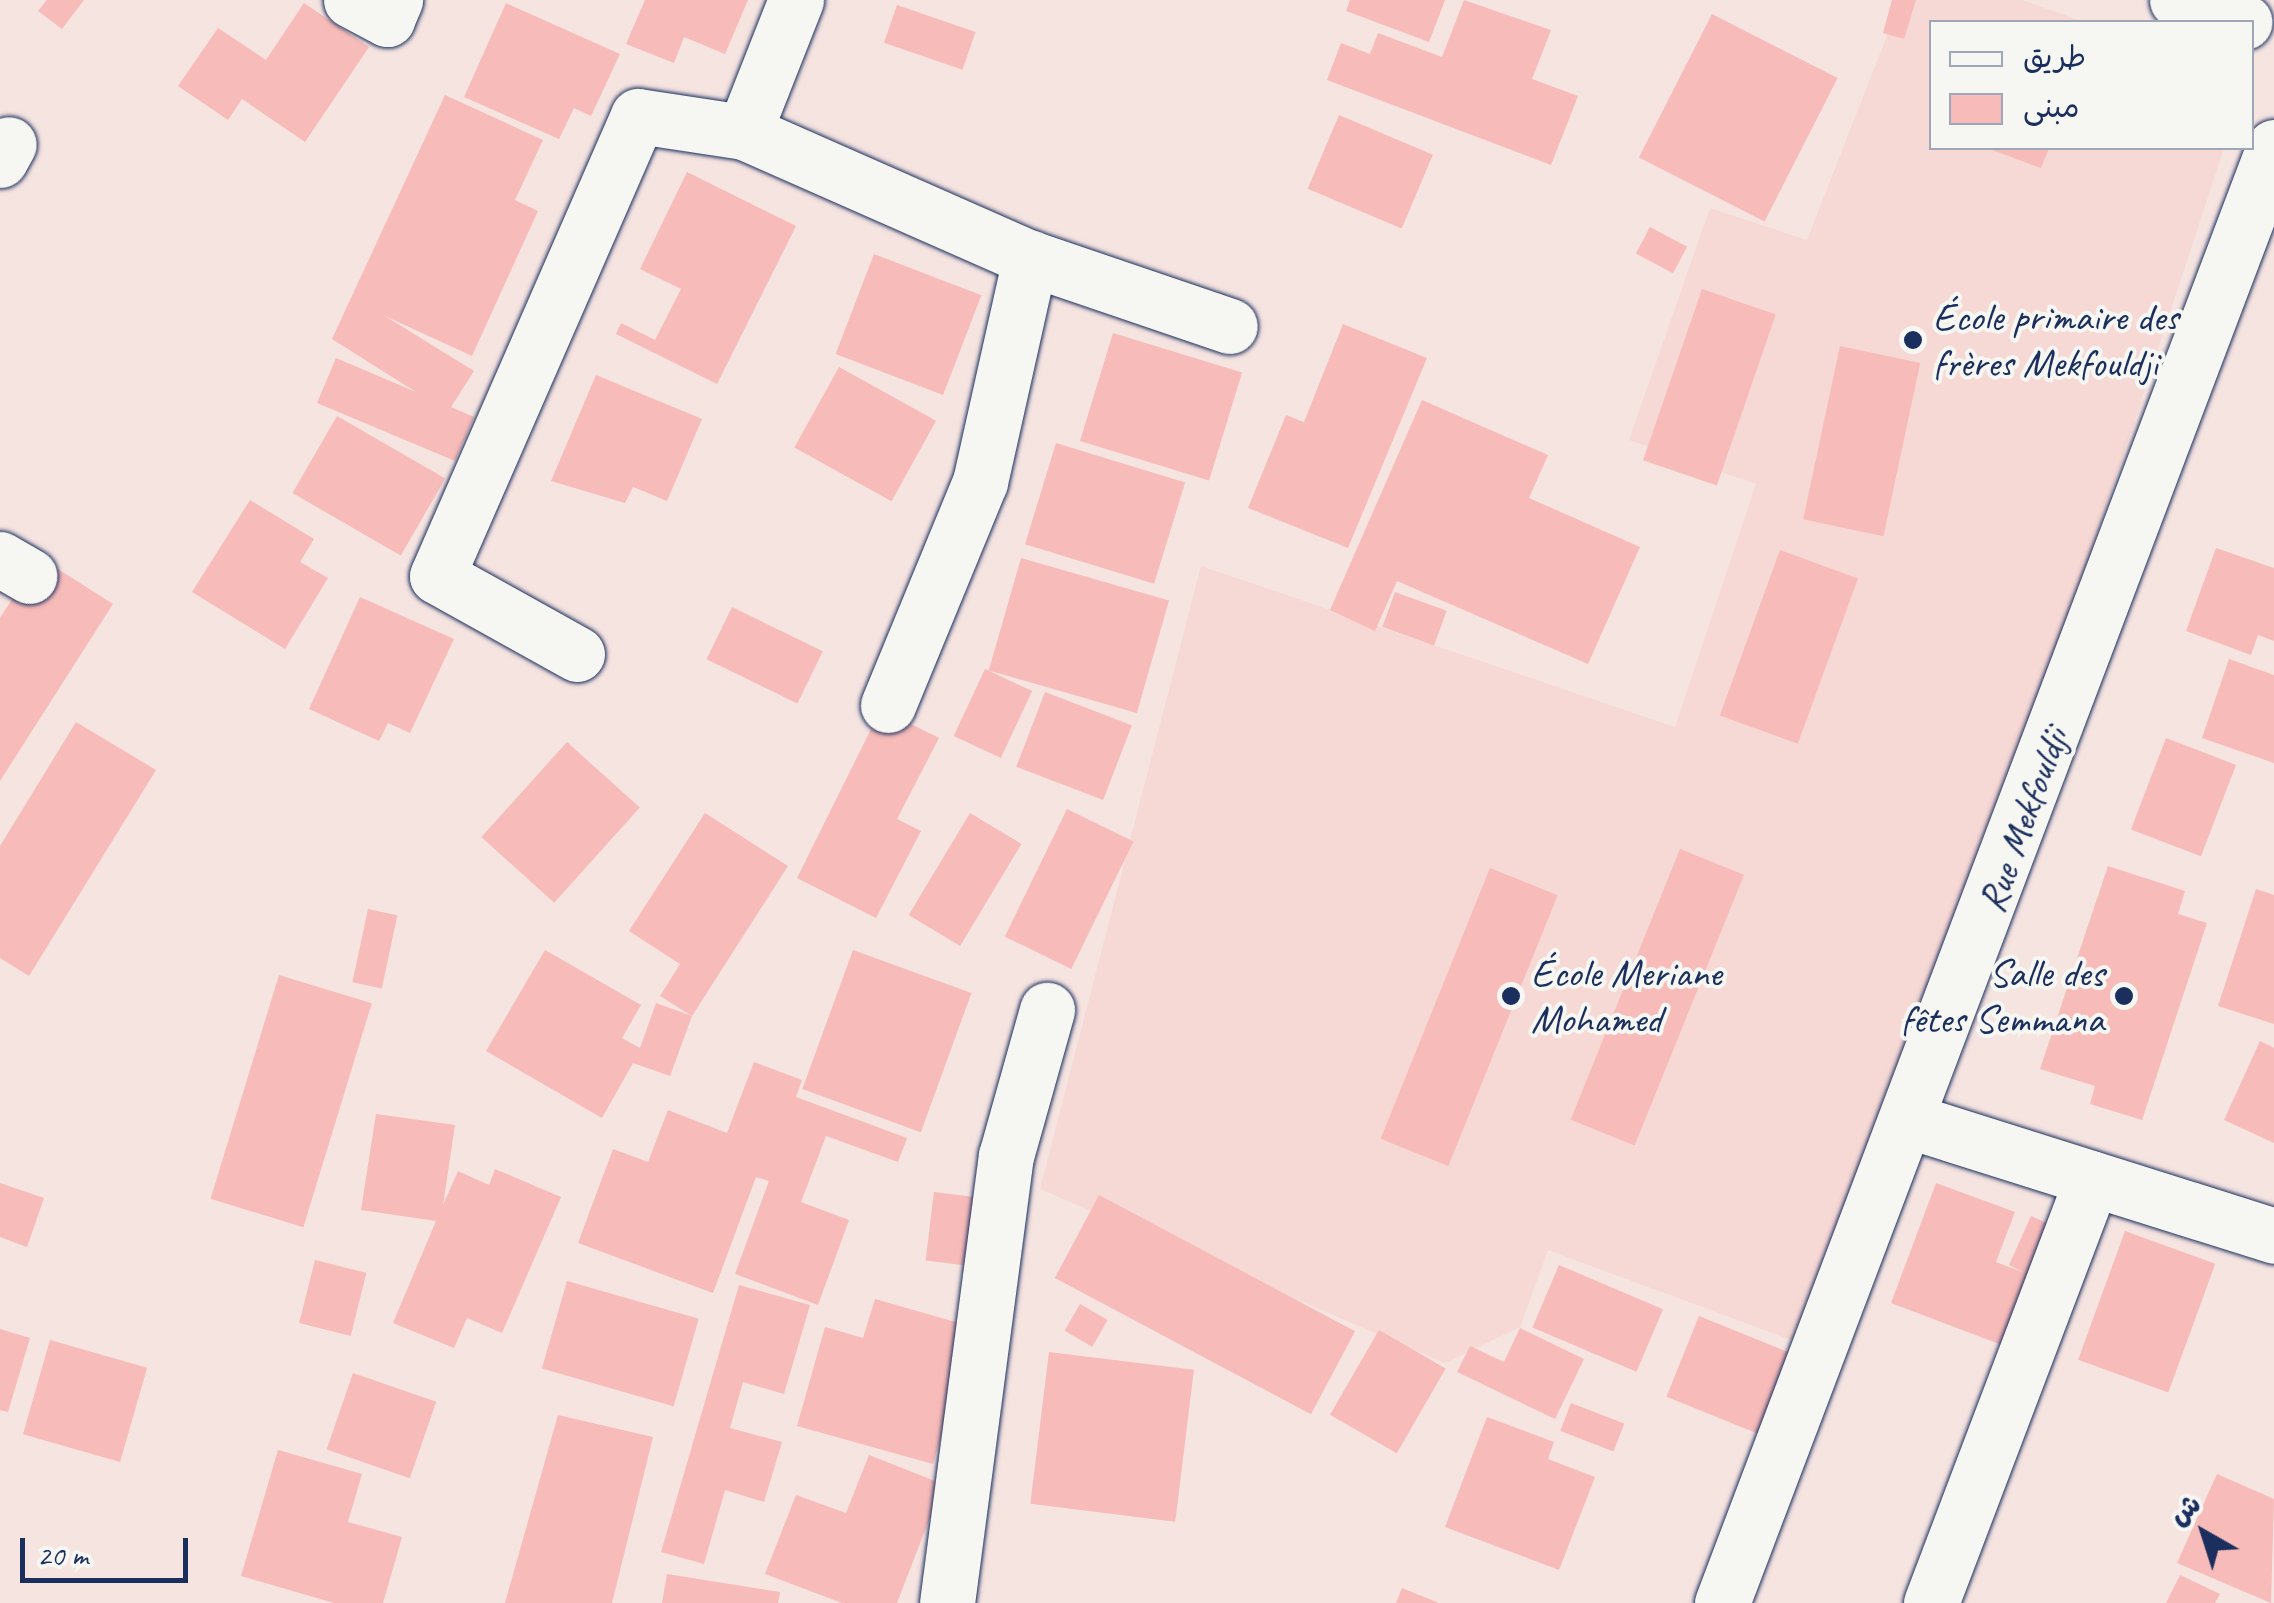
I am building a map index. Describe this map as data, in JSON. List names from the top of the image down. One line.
{"streets":{"street":["Rue Mekfouldji"]},"places":["École primaire des frères Mekfouldji","École Meriane Mohamed","Salle des fêtes Semmana"],"legend":["طريق","مبنى"],"scale_bar":"20 m","north":"top left"}
